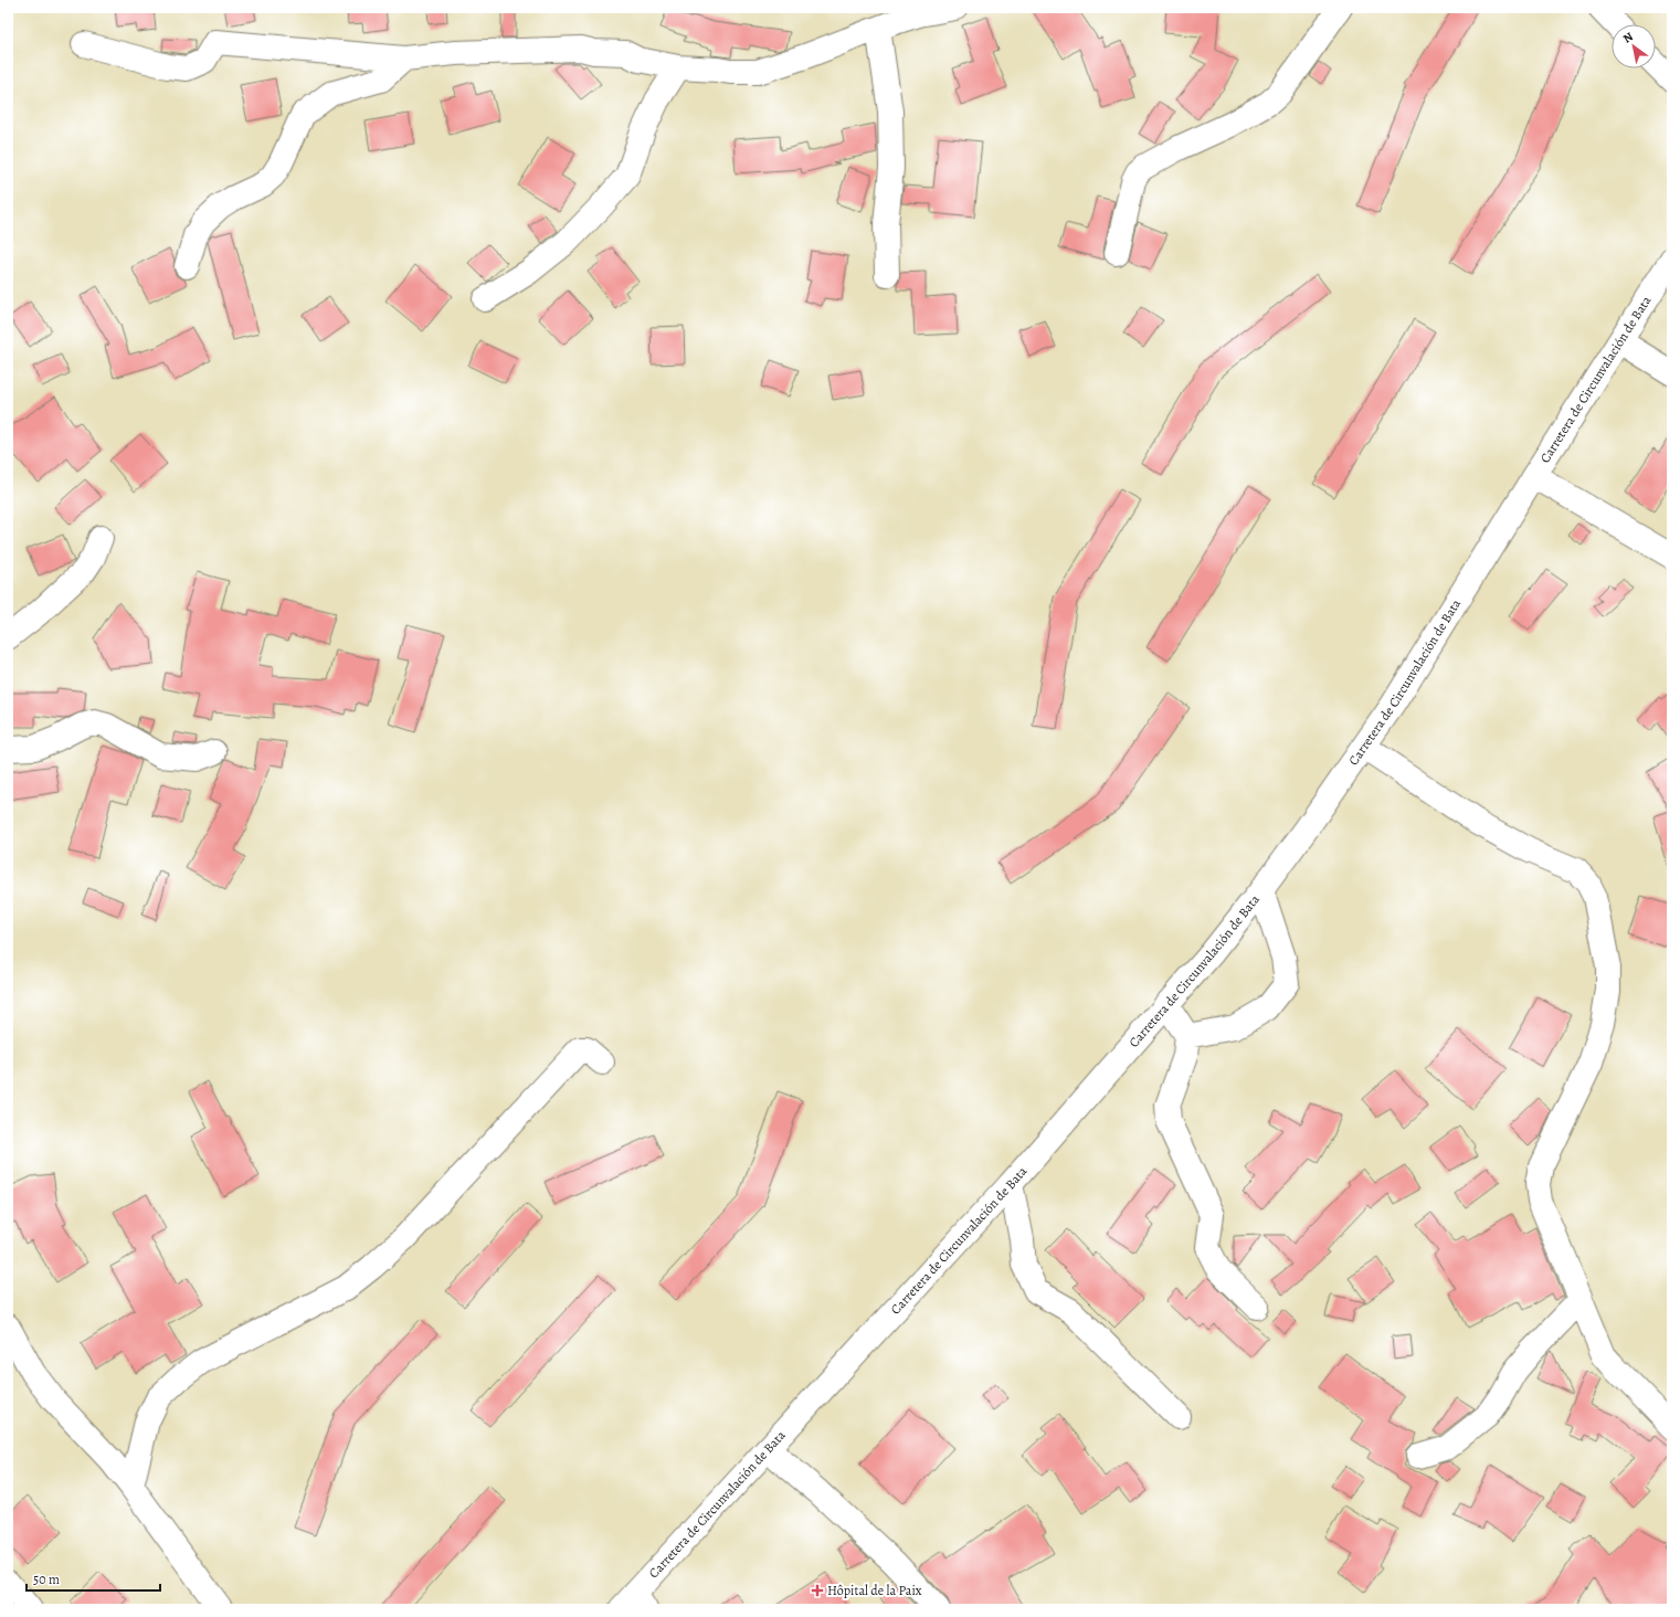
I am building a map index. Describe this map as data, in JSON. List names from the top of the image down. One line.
{"streets":{"street":["Carretera de Circunvalación de Bata"]},"places":{"health":["Hôpital de la Paix"]},"scale_bar":"50 m","north":"top left"}
